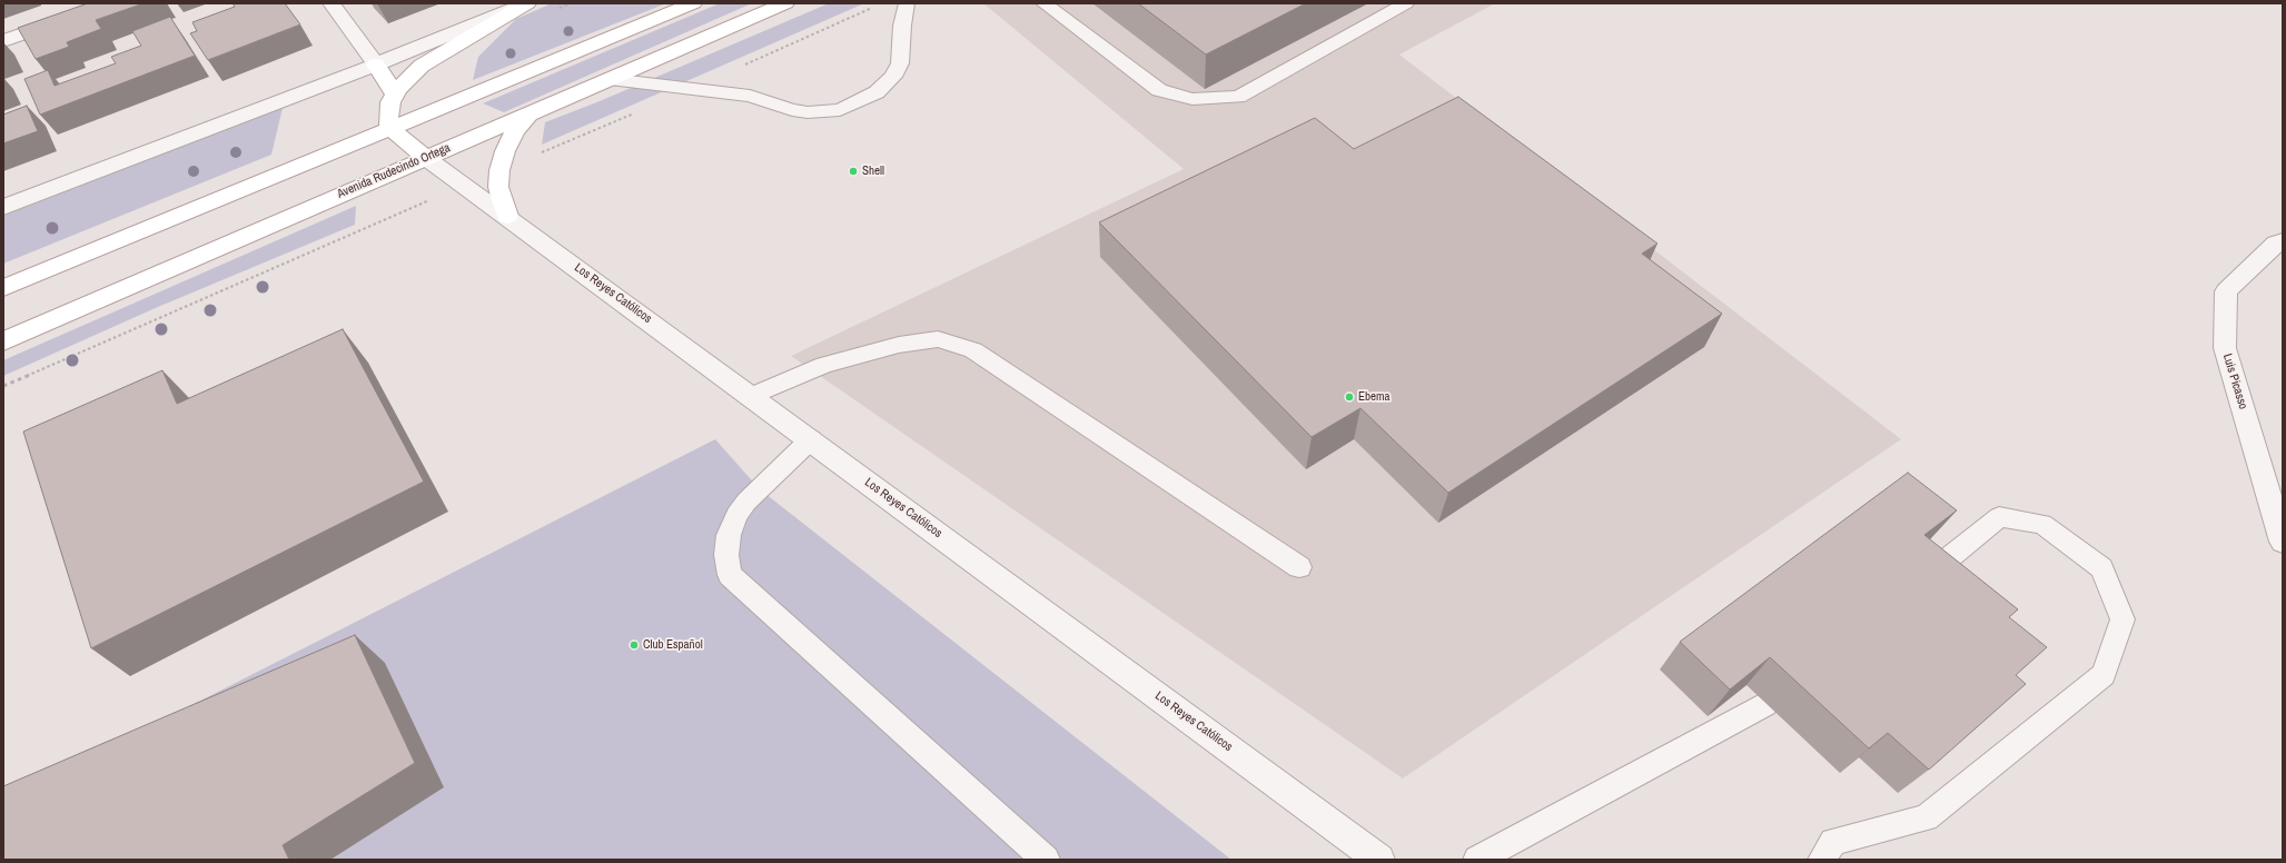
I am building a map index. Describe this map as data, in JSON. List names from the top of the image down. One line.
{"streets":{"main road":["Avenida Rudecindo Ortega"],"street":["Los Reyes Católicos","Luis Picasso"]},"crossings":[["Avenida Rudecindo Ortega","Los Reyes Católicos"]],"places":["Shell","Ebema","Club Español"]}
